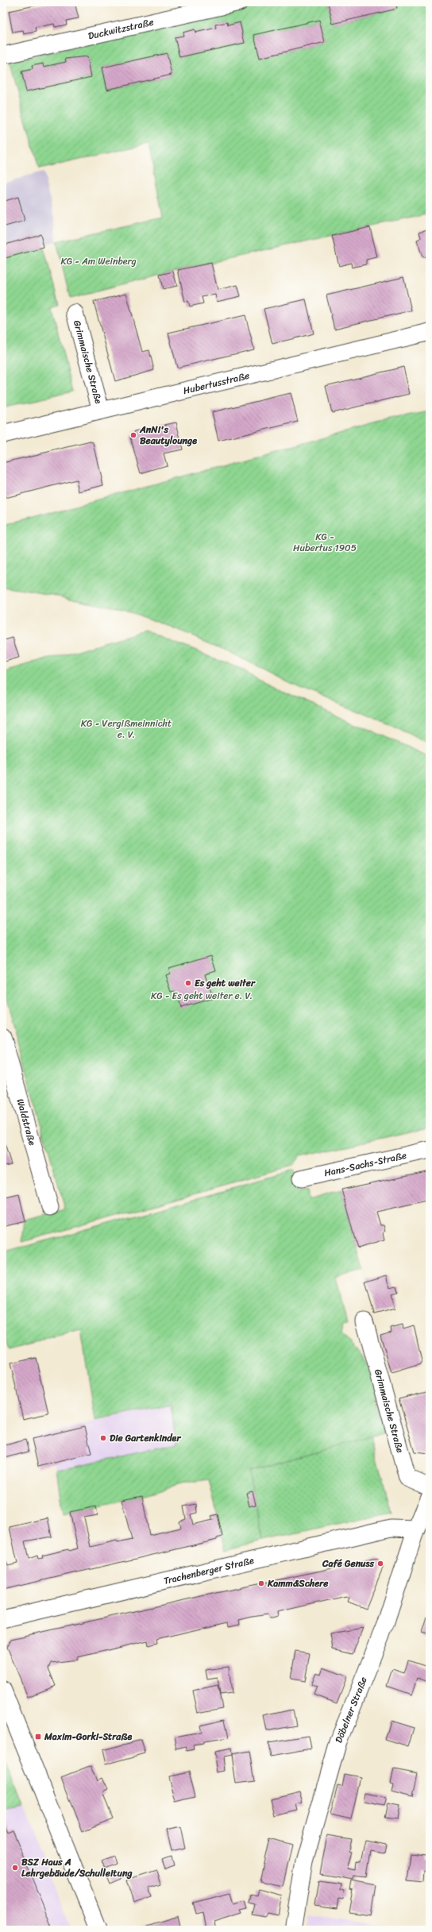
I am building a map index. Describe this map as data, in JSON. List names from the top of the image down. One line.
{"streets":{"street":["Duckwitzstraße","Grimmaische Straße","Hubertusstraße","Waldstraße","Hans-Sachs-Straße","Trachenberger Straße","Döbelner Straße"]},"crossings":[["Grimmaische Straße","Hubertusstraße"],["Trachenberger Straße","Döbelner Straße"]],"parks":["KG - Am Weinberg","KG - Hubertus 1905","KG - Vergißmeinnicht e. V.","KG - Es geht weiter e. V."],"places":{"other":["AnNi's Beautylounge","Es geht weiter","Die Gartenkinder","Café Genuss","Kamm&Schere","BSZ Haus A Lehrgebäude/Schulleitung"],"transit":["Maxim-Gorki-Straße"]}}
